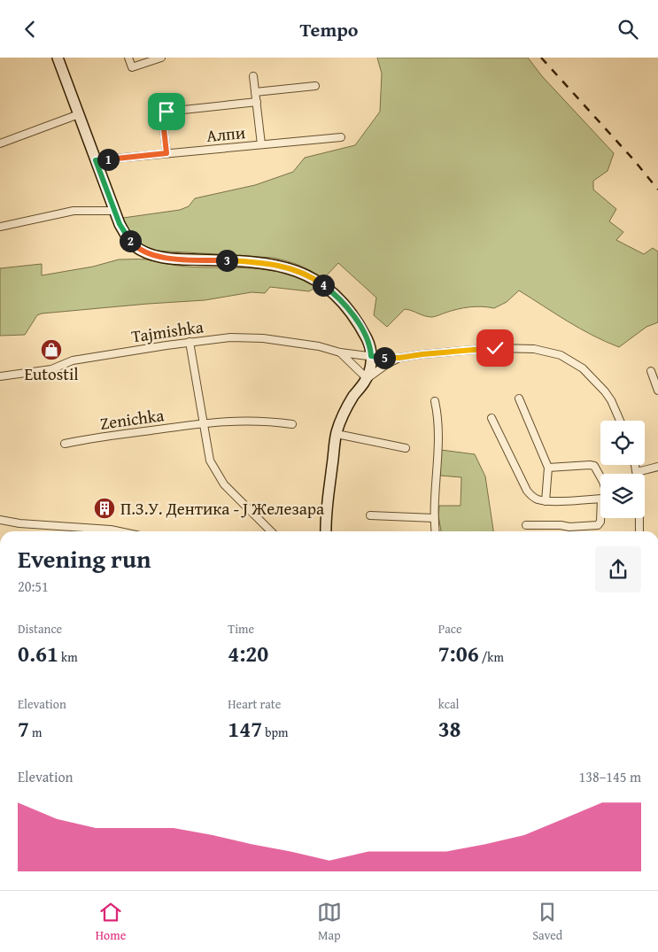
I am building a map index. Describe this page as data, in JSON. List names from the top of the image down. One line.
{"streets":{"street":["Алпи","Tajmishka","Zenichka"]},"places":{"shop":["Eutostil"],"building":["П.З.У. Дентика - Ј Железара"]},"page":{"header":"Tempo","pins":["1","2","3","4","5"],"heading":["Evening run","20:51"],"stats":[["Distance","0.61 km"],["Time","4:20"],["Pace","7:06 /km"],["Elevation","7 m"],["Heart rate","147 bpm"],["kcal","38"]],"chart":["Elevation","138–145 m"],"tabs":["Home","Map","Saved"]}}
